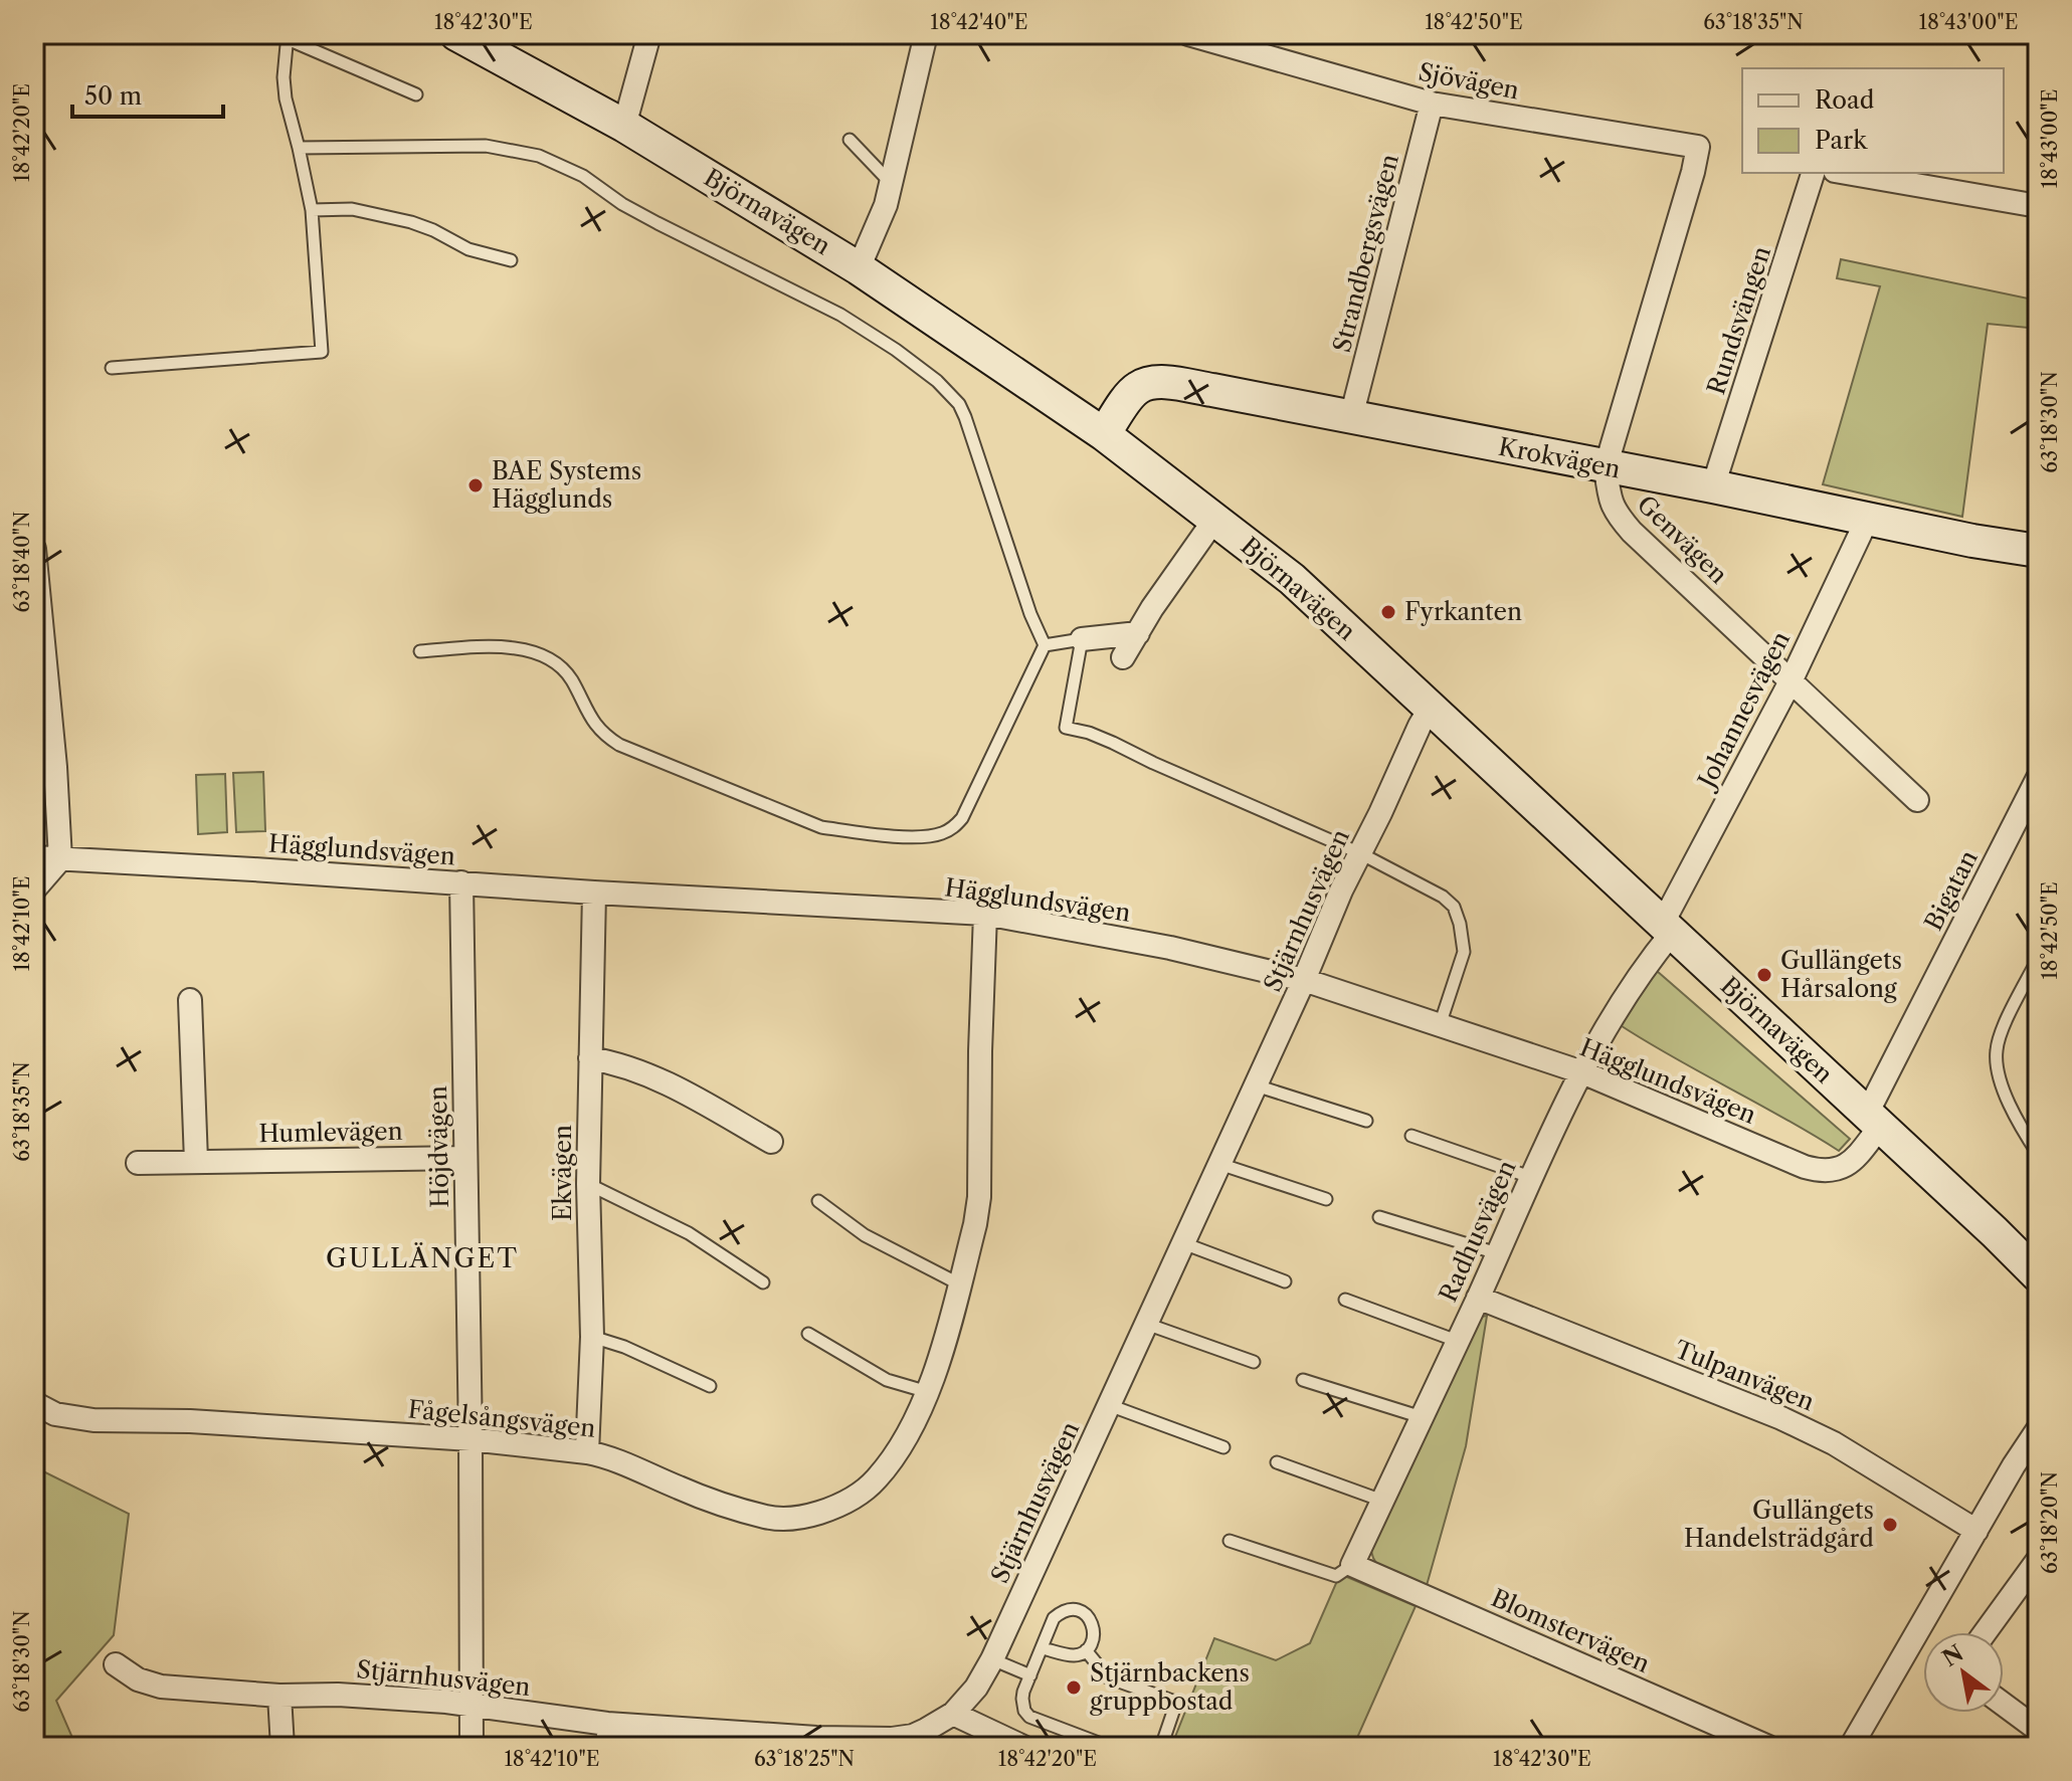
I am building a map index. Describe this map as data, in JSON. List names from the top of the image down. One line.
{"streets":{"main road":["Björnavägen","Krokvägen"],"street":["Sjövägen","Strandbergsvägen","Rundsvängen","Genvägen","Johannesvägen","Hägglundsvägen","Bigatan","Stjärnhusvägen","Humlevägen","Höjdvägen","Ekvägen","Radhusvägen","Tulpanvägen","Fågelsångsvägen","Blomstervägen"]},"crossings":[["Sjövägen","Strandbergsvägen"],["Sjövägen","Genvägen"],["Björnavägen","Krokvägen"],["Björnavägen","Johannesvägen"],["Björnavägen","Hägglundsvägen"],["Björnavägen","Bigatan"],["Björnavägen","Stjärnhusvägen"],["Björnavägen","Radhusvägen"],["Strandbergsvägen","Krokvägen"],["Rundsvängen","Krokvägen"],["Krokvägen","Genvägen"],["Krokvägen","Johannesvägen"],["Genvägen","Johannesvägen"],["Johannesvägen","Radhusvägen"],["Hägglundsvägen","Bigatan"],["Hägglundsvägen","Stjärnhusvägen"],["Hägglundsvägen","Höjdvägen"],["Hägglundsvägen","Ekvägen"],["Hägglundsvägen","Radhusvägen"],["Hägglundsvägen","Fågelsångsvägen"],["Stjärnhusvägen","Höjdvägen"],["Humlevägen","Höjdvägen"],["Höjdvägen","Fågelsångsvägen"],["Ekvägen","Fågelsångsvägen"],["Radhusvägen","Tulpanvägen"],["Radhusvägen","Blomstervägen"]],"districts":["GULLÄNGET"],"places":["BAE Systems Hägglunds","Fyrkanten","Gullängets Hårsalong","Gullängets Handelsträdgård","Stjärnbackens gruppbostad"],"legend":["Road","Park"],"scale_bar":"50 m","north":"top left","coordinates":["18°42'30\"E","18°42'40\"E","18°42'50\"E","63°18'35\"N","18°43'00\"E","18°42'20\"E","63°18'30\"N","63°18'40\"N","18°42'10\"E","63°18'20\"N","63°18'25\"N"]}
